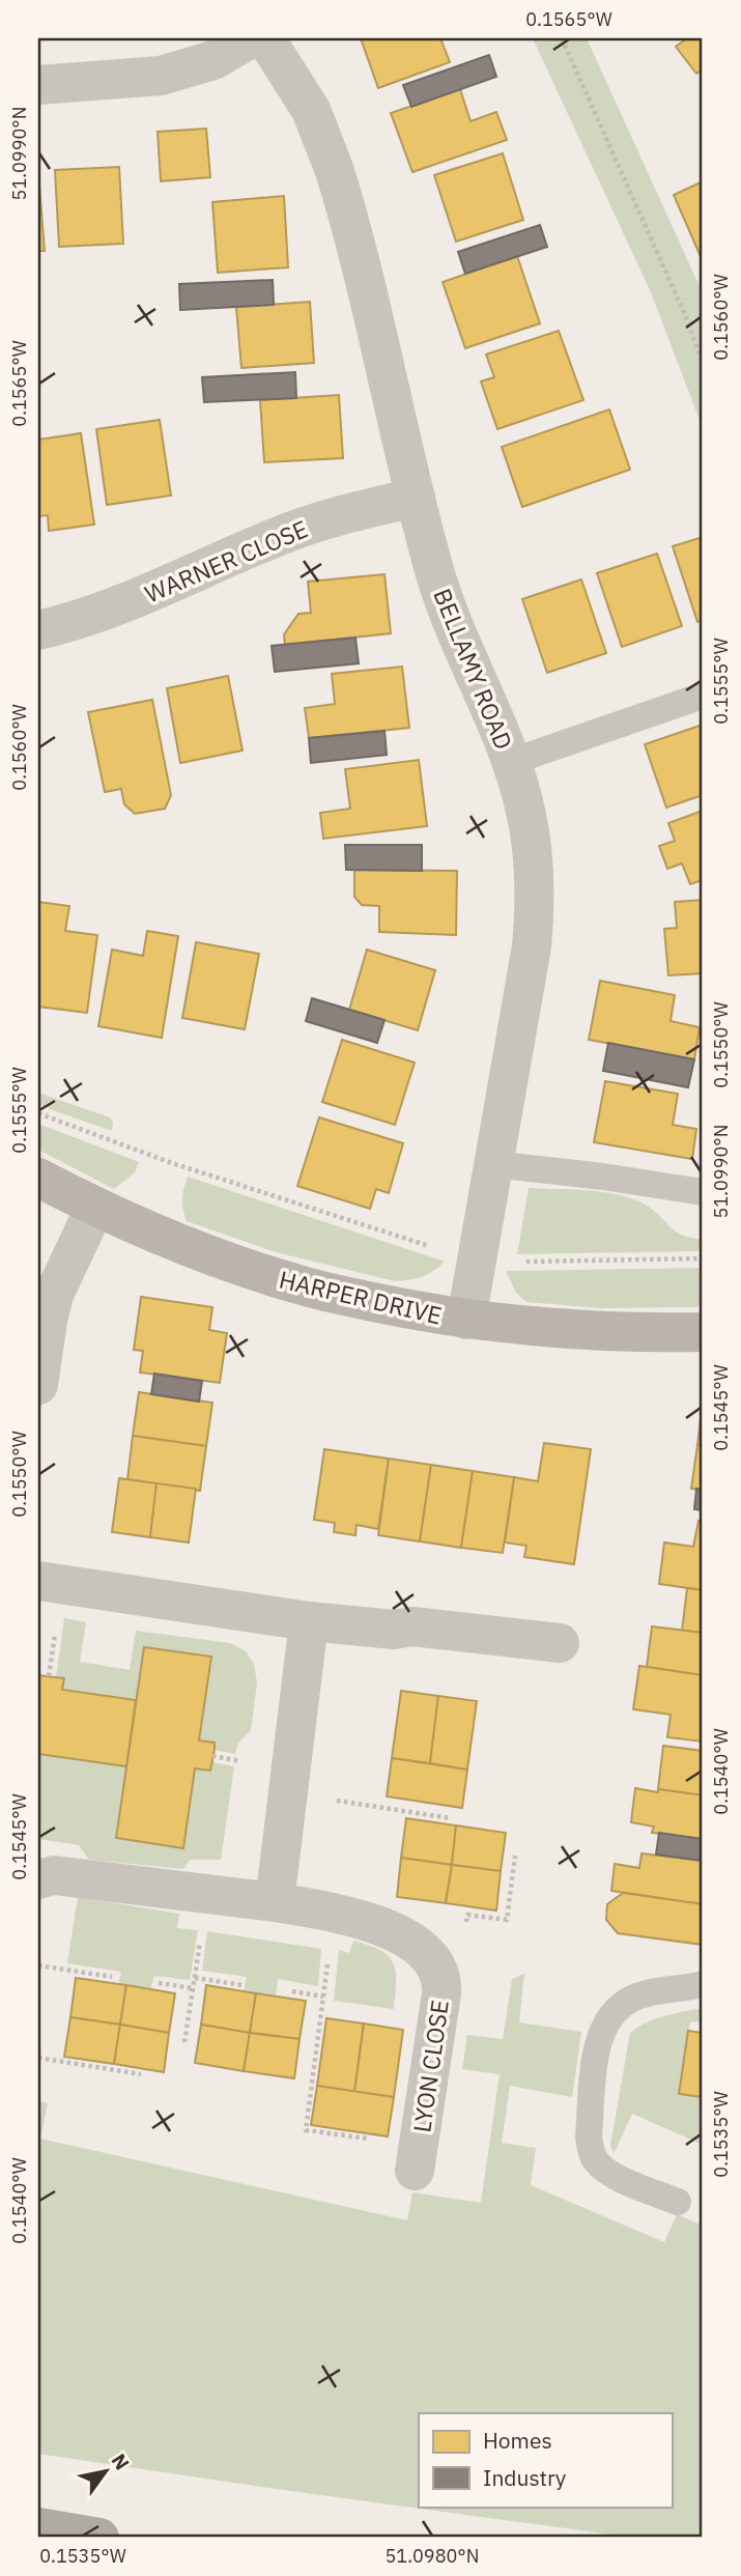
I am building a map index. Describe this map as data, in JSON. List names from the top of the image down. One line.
{"streets":{"street":["WARNER CLOSE","BELLAMY ROAD","HARPER DRIVE","LYON CLOSE"]},"crossings":[["WARNER CLOSE","BELLAMY ROAD"],["BELLAMY ROAD","HARPER DRIVE"]],"legend":["Homes","Industry"],"north":"top right","coordinates":["0.1565°W","51.0990°N","0.1560°W","0.1555°W","0.1550°W","0.1545°W","0.1540°W","0.1535°W","51.0980°N"]}
